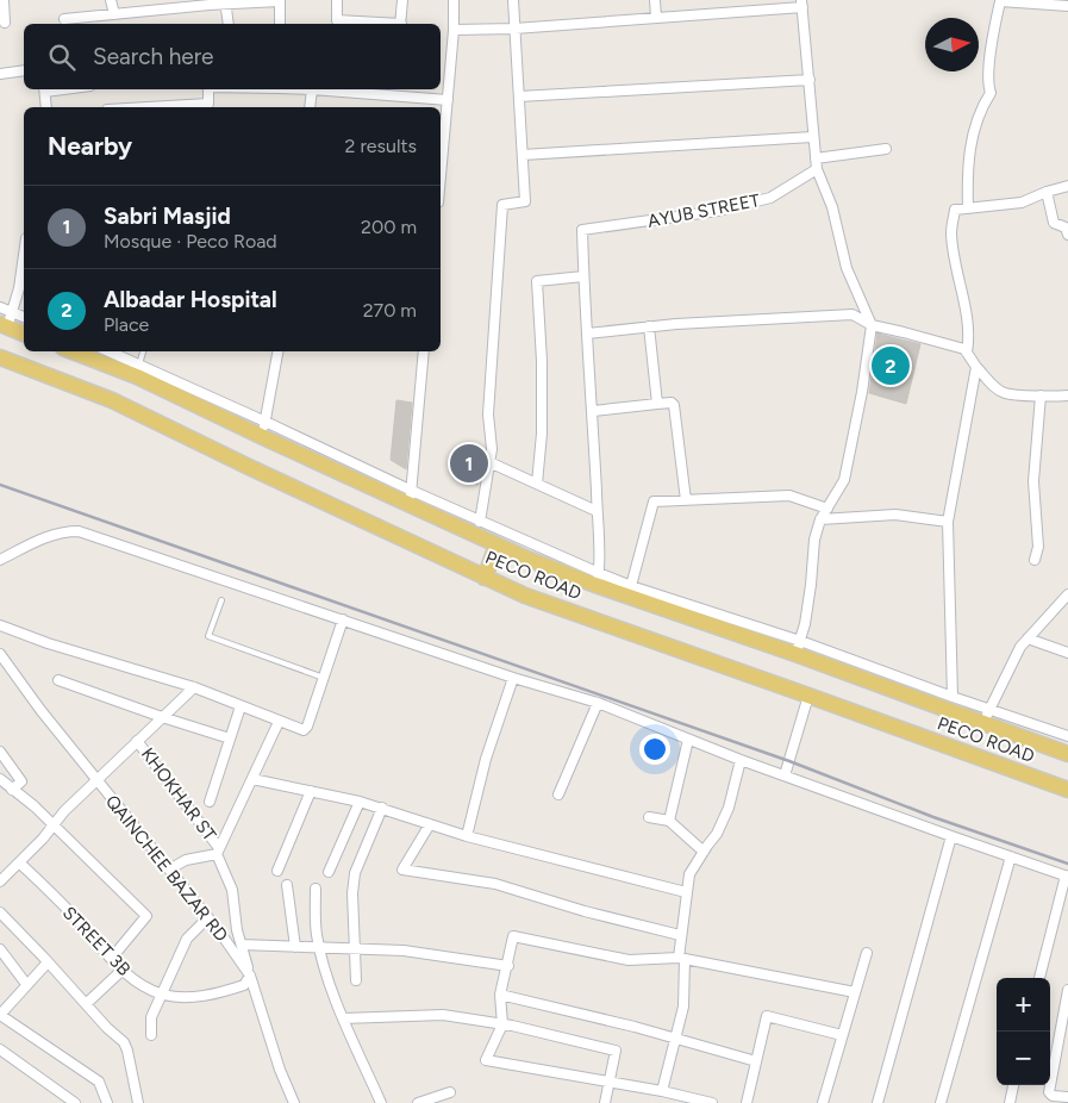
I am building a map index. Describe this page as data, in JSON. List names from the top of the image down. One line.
{"streets":{"main road":["PECO ROAD"],"street":["AYUB STREET","KHOKHAR ST","QAINCHEE BAZAR RD","STREET 3B"]},"crossings":[["KHOKHAR ST","QAINCHEE BAZAR RD"],["KHOKHAR ST","STREET 3B"],["QAINCHEE BAZAR RD","STREET 3B"]],"north":"right","page":{"search":"Search here","heading":["Nearby","2 results"],"list":[{"mark":"1","name":"Sabri Masjid","note":"Mosque · Peco Road","value":"200 m"},{"mark":"2","name":"Albadar Hospital","note":"Place","value":"270 m"}],"pins":["2","1"],"map_buttons":["+","−"]}}
